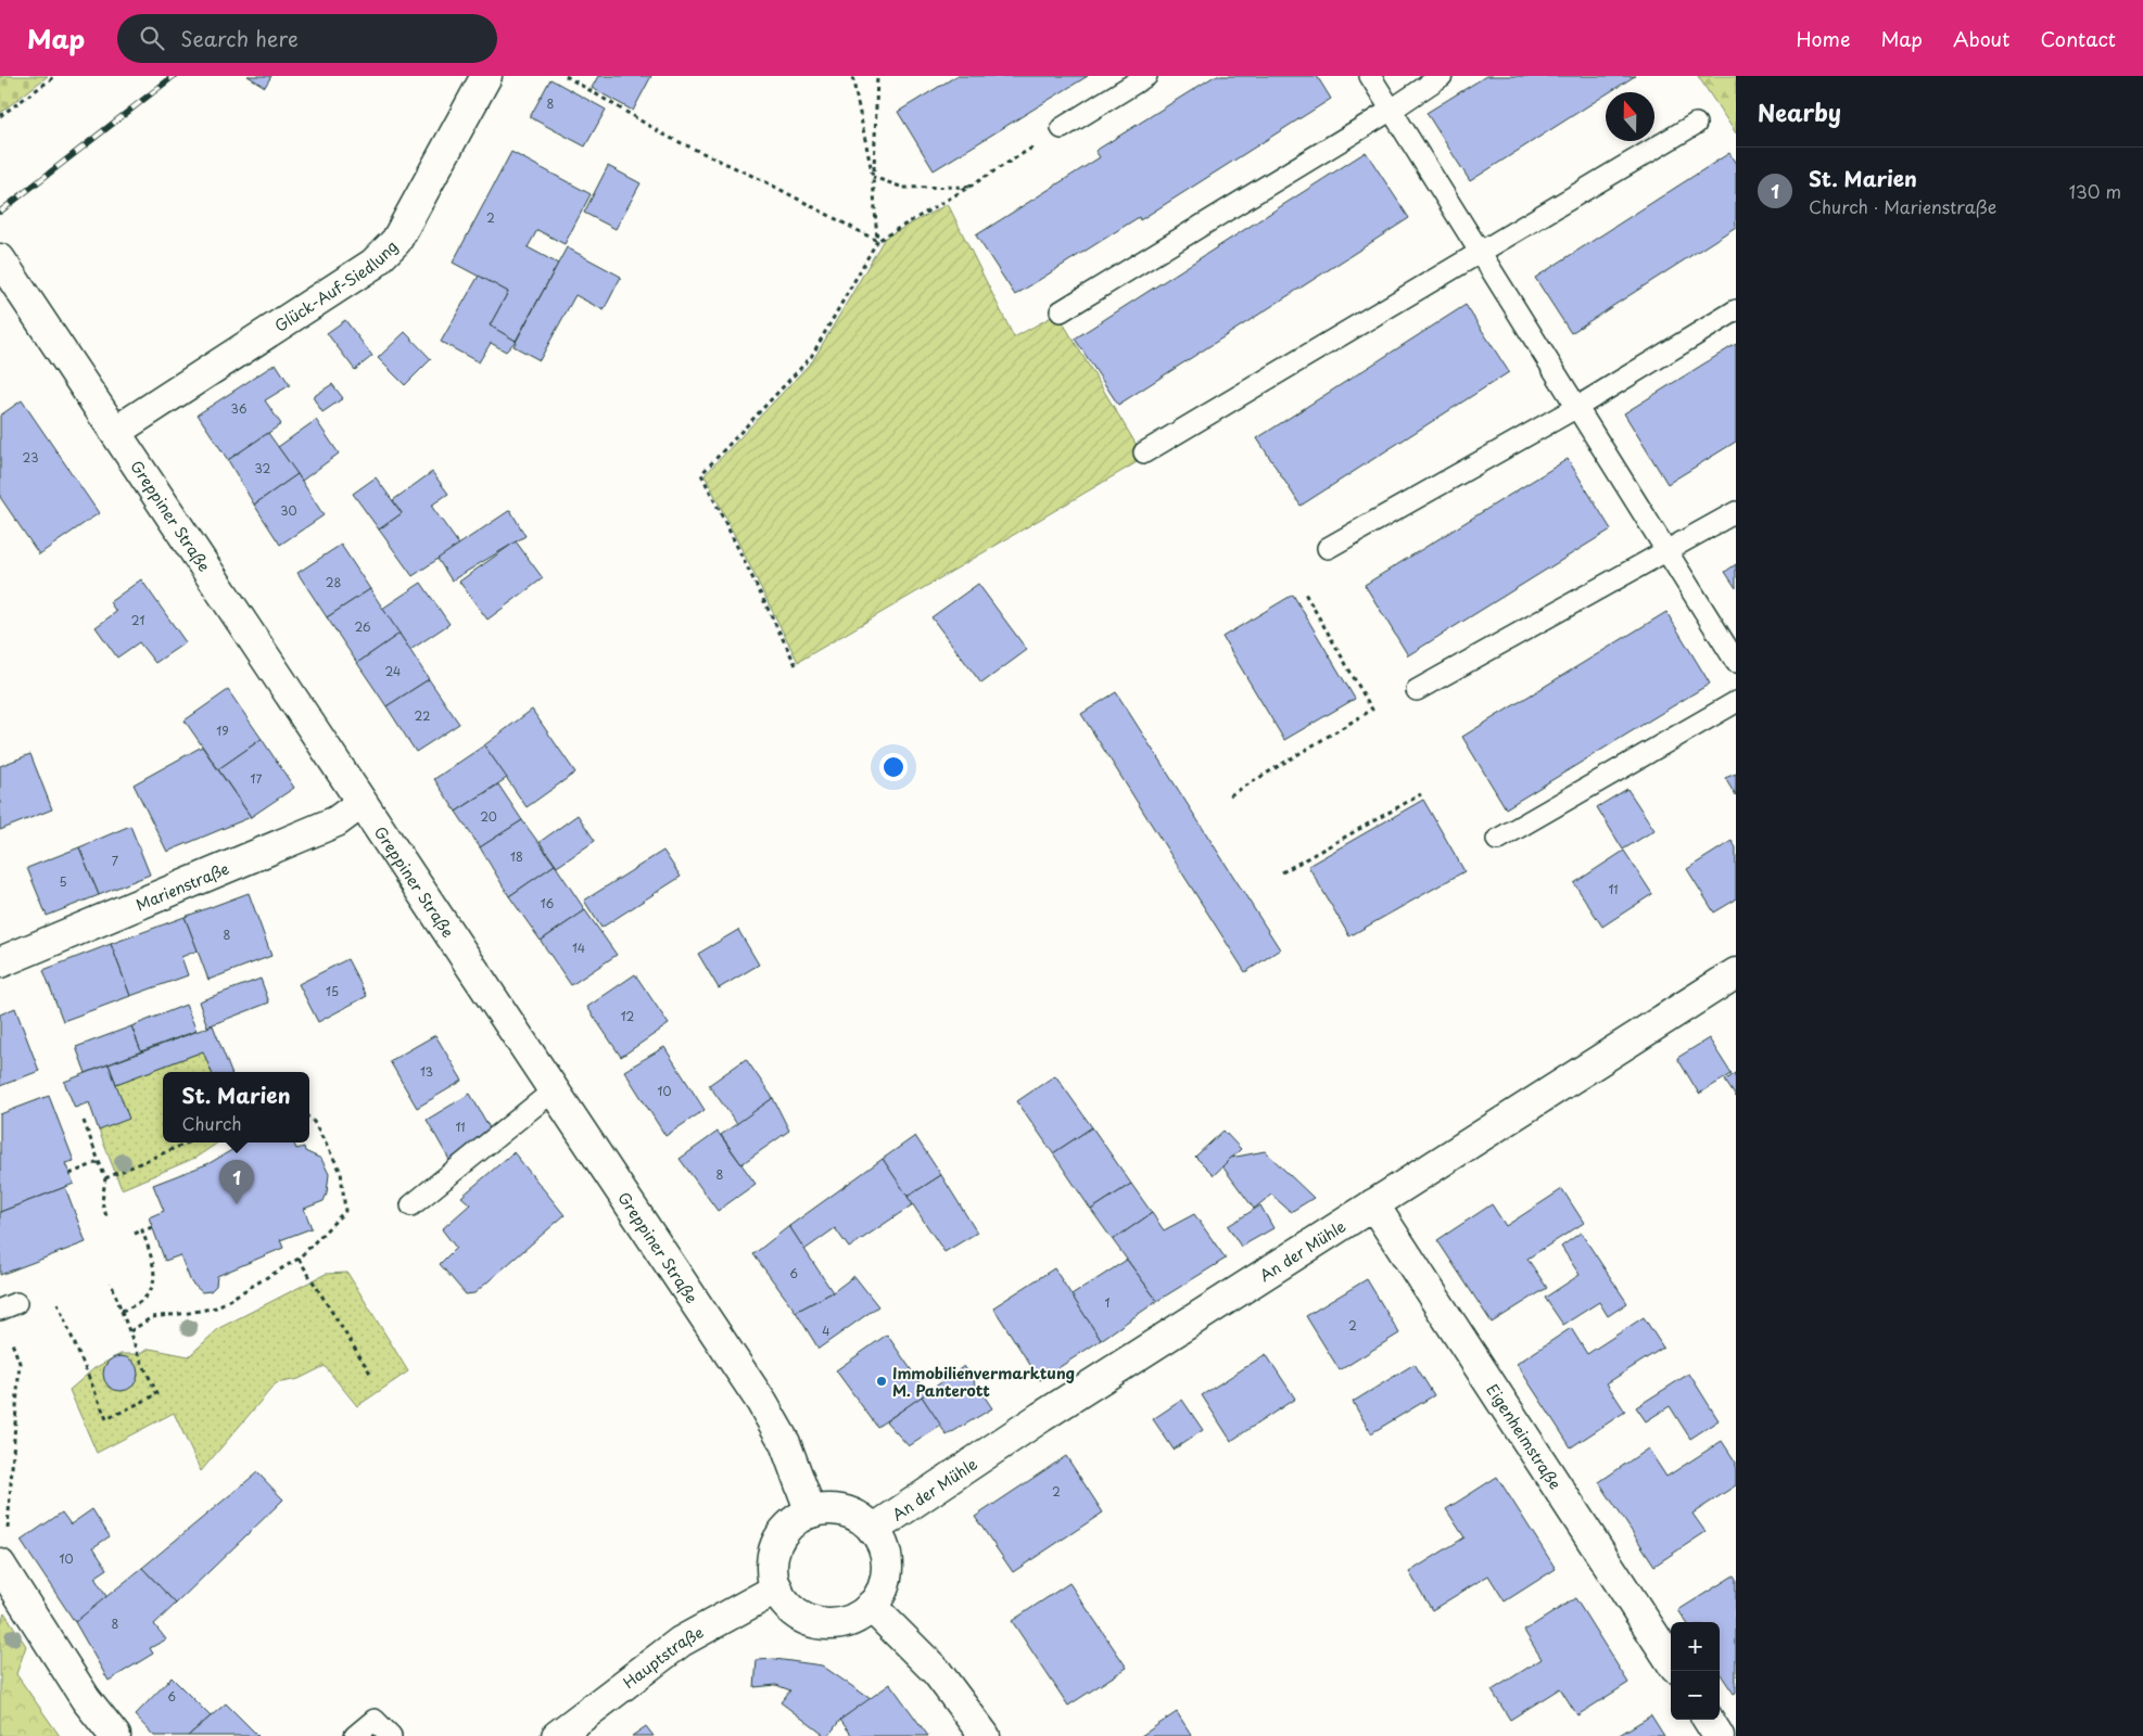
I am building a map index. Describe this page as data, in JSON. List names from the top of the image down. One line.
{"streets":{"street":["Glück-Auf-Siedlung","Greppiner Straße","Marienstraße","An der Mühle","Eigenheimstraße","Hauptstraße"]},"crossings":[["Glück-Auf-Siedlung","Greppiner Straße"],["Greppiner Straße","Marienstraße"],["Greppiner Straße","An der Mühle"],["Greppiner Straße","Hauptstraße"],["An der Mühle","Eigenheimstraße"],["An der Mühle","Hauptstraße"]],"places":["Immobilienvermarktung M. Panterott"],"house_numbers":["8","2","36","23","32","30","28","21","26","24","22","19","17","20","18","7","5","11","16","8","14","15","12","13","10","11","8","6","1","2","4","2","10","8","6"],"north":"top","page":{"header":"Map","search":"Search here","nav":["Home","Map","About","Contact"],"heading":"Nearby","list":[{"mark":"1","name":"St. Marien","note":"Church · Marienstraße","value":"130 m"}],"popup":["St. Marien","Church"],"pins":"1","map_buttons":["+","−"]}}
